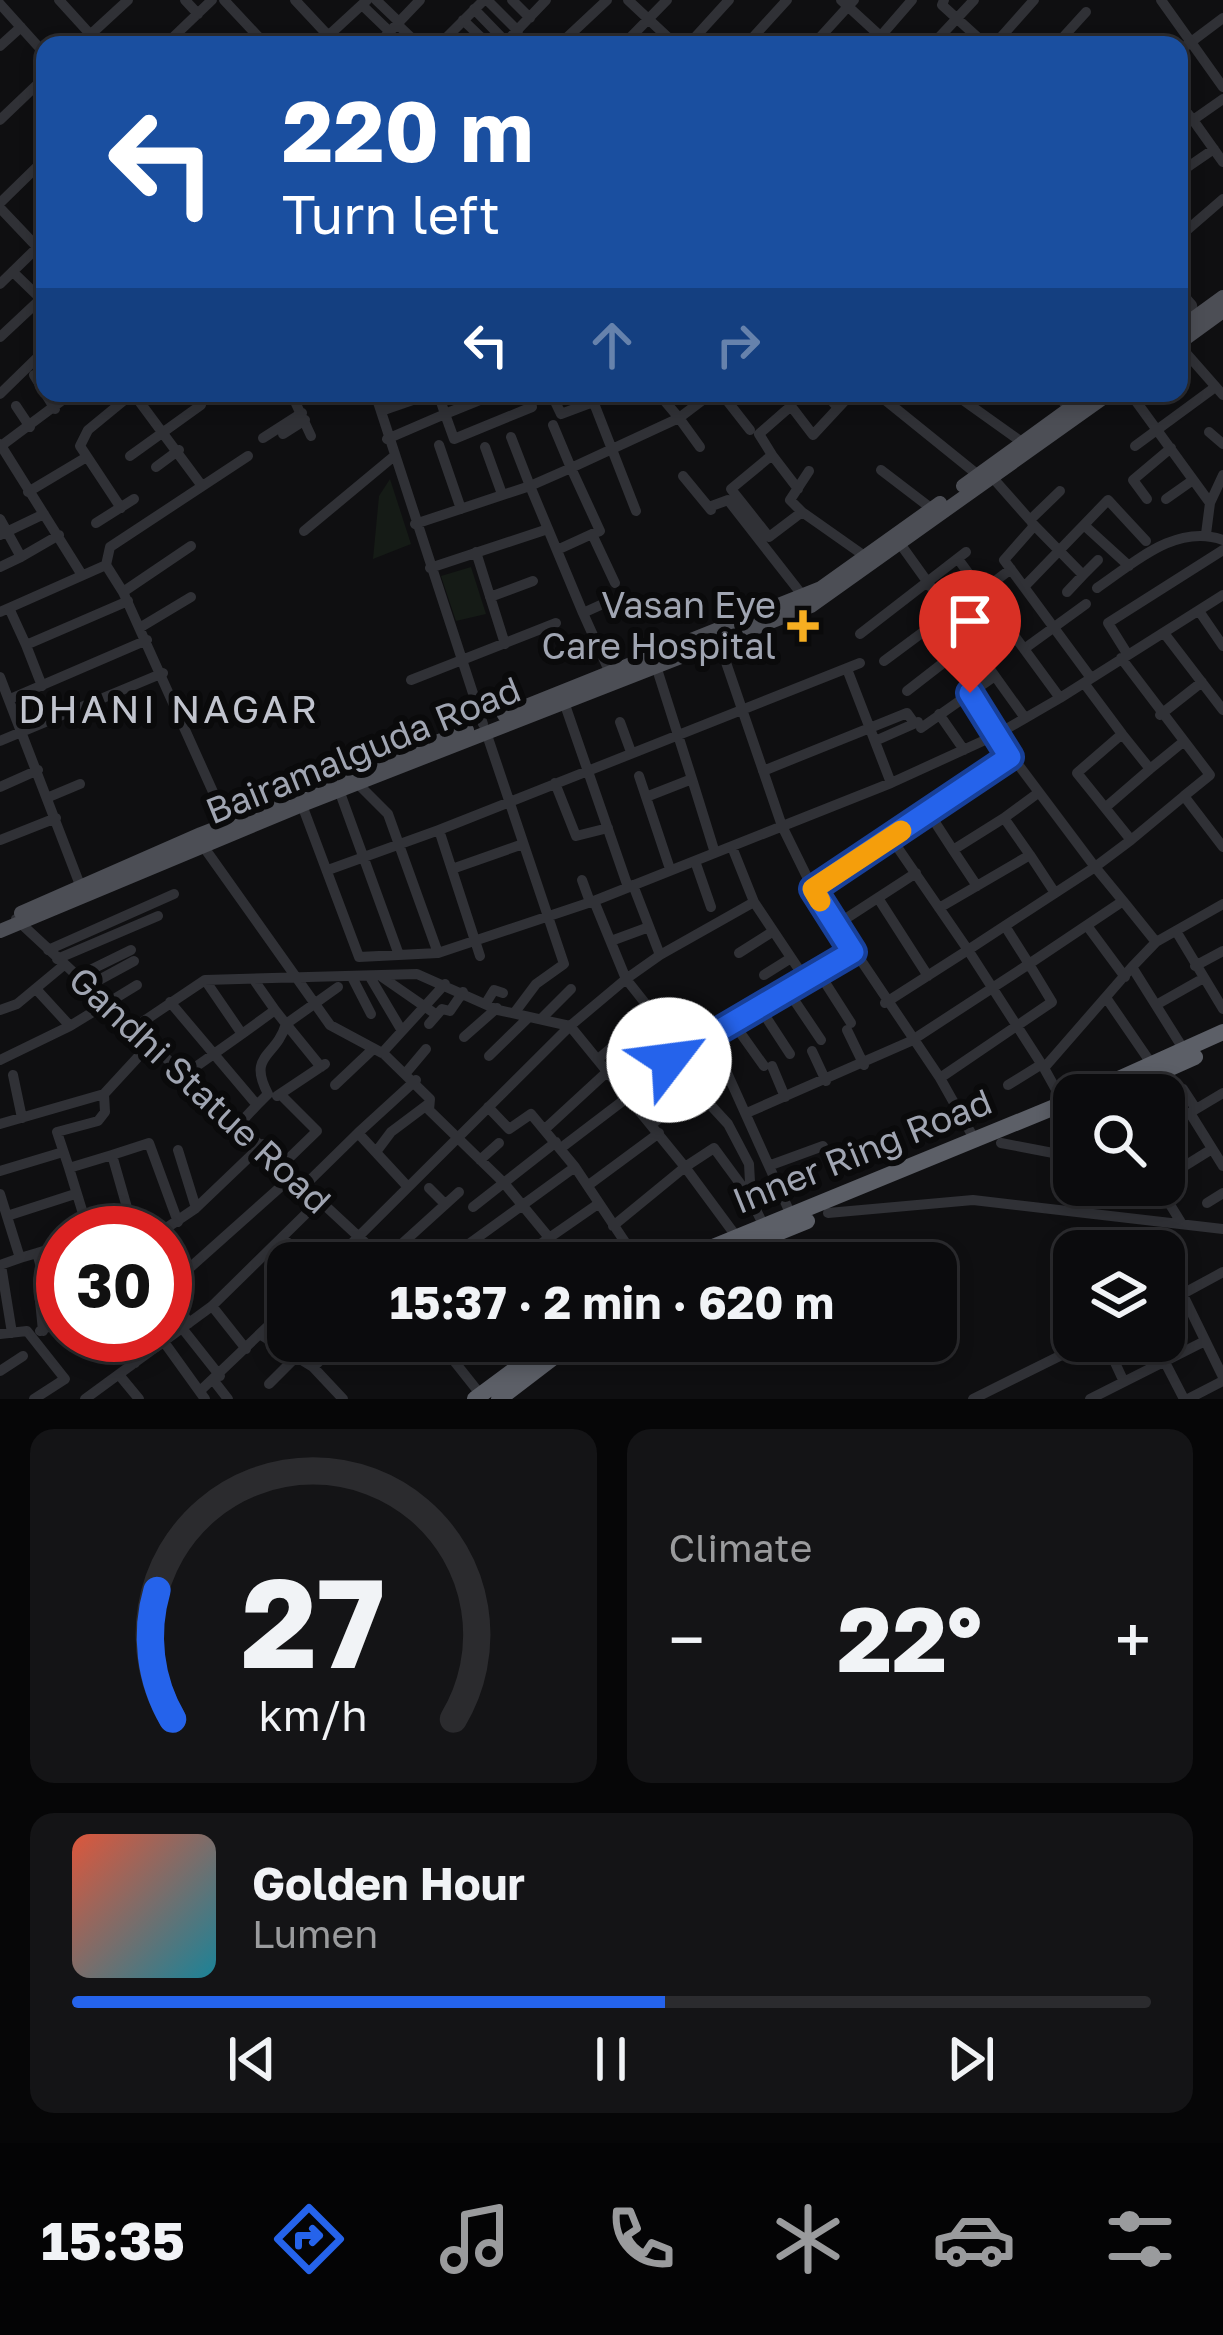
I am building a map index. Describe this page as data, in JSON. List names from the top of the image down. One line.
{"streets":{"highway":["Inner Ring Road"],"main road":["Bairamalguda Road"],"street":["Gandhi Statue Road"]},"crossings":[["Bairamalguda Road","Gandhi Statue Road"]],"districts":["DHANI NAGAR"],"places":{"health":["Vasan Eye Care Hospital"]},"page":{"turn":["220 m","Turn left"],"limit":"30","trip":"15:37 · 2 min · 620 m","tile":"Climate","heat":["−","22°","+"],"song":["Golden Hour","Lumen"],"tabs":"15:35","gauge":["27","km/h"]}}
